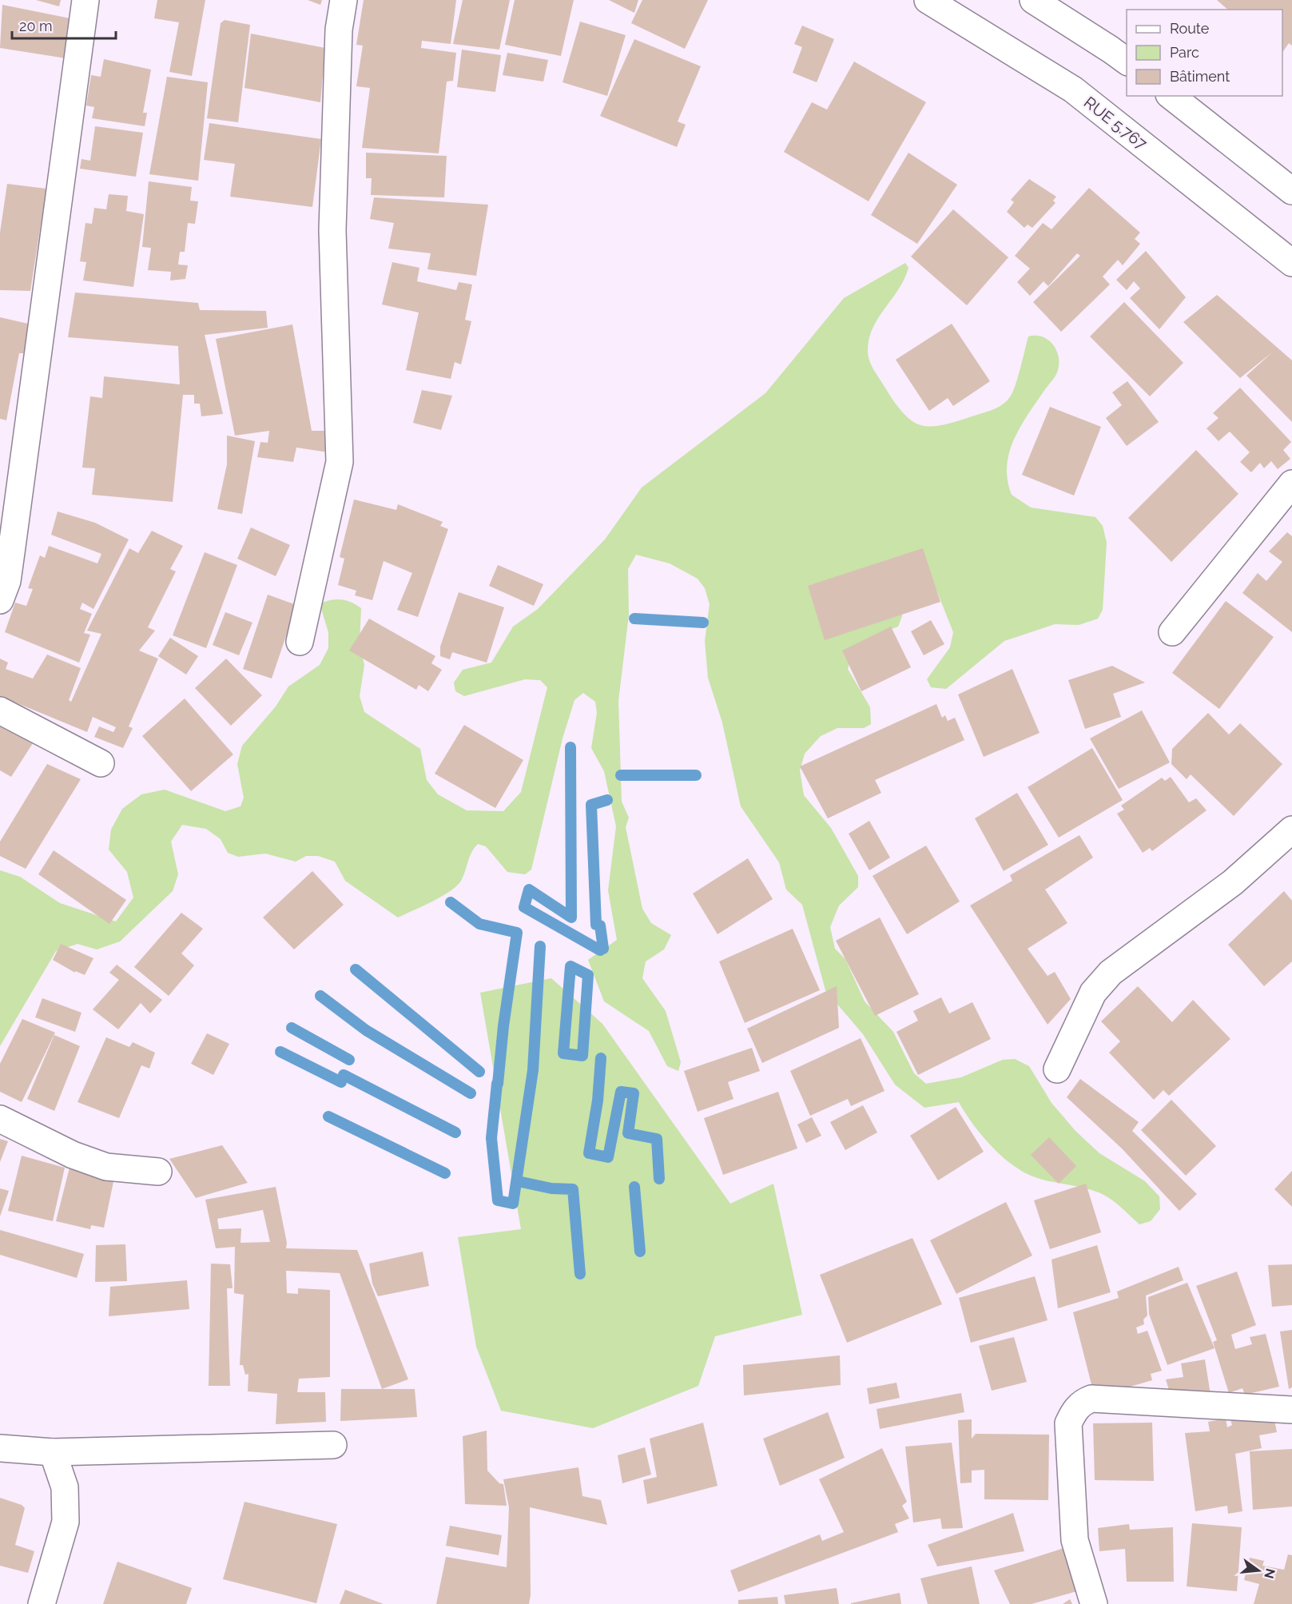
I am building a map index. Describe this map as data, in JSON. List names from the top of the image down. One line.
{"streets":{"main road":["RUE 5.767"]},"legend":["Route","Parc","Bâtiment"],"scale_bar":"20 m","north":"right"}
